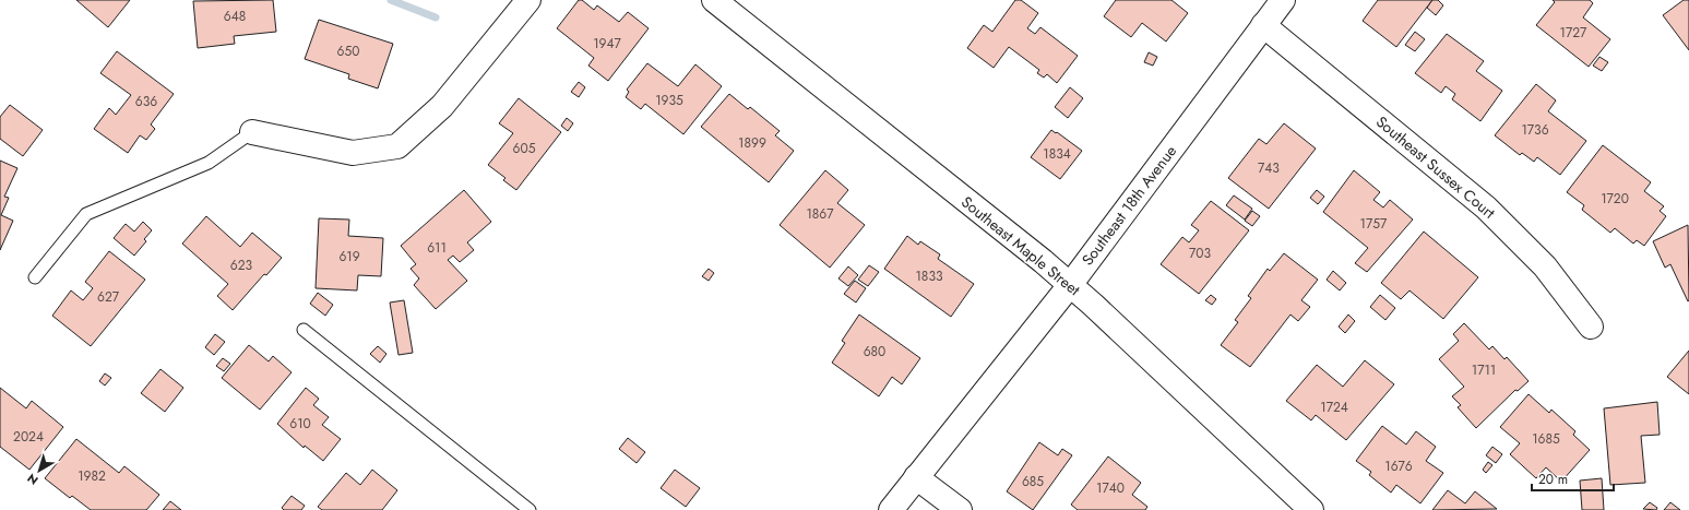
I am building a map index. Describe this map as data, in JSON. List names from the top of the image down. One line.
{"streets":{"street":["Southeast Sussex Court","Southeast 18th Avenue","Southeast Maple Street"]},"crossings":[["Southeast Sussex Court","Southeast 18th Avenue"],["Southeast 18th Avenue","Southeast Maple Street"]],"house_numbers":["648","1727","1947","650","1935","636","1736","1899","605","1834","743","1720","1867","1757","611","703","619","623","1833","627","680","1711","1724","610","2024","1685","1676","1982","685","1740"],"scale_bar":"20 m","north":"bottom left"}
